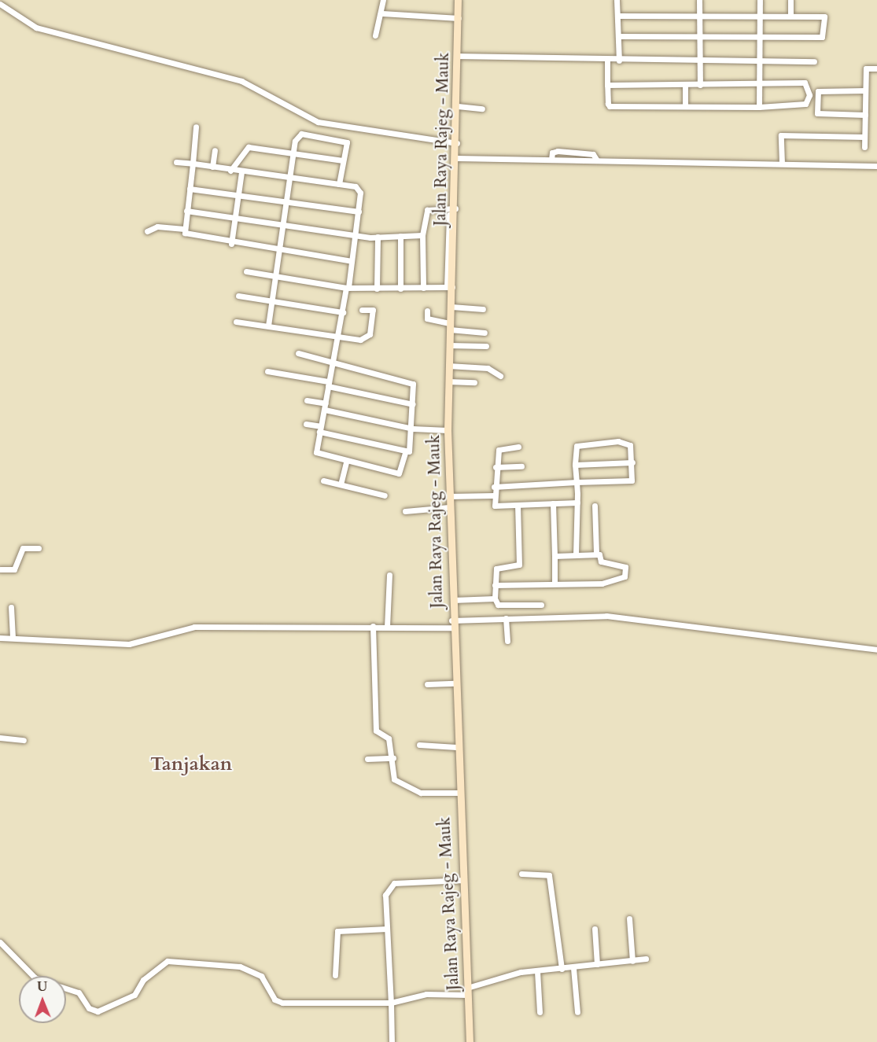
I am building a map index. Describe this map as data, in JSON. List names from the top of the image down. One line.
{"streets":{"main road":["Jalan Raya Rajeg - Mauk"]},"districts":["Tanjakan"],"north":"top"}
